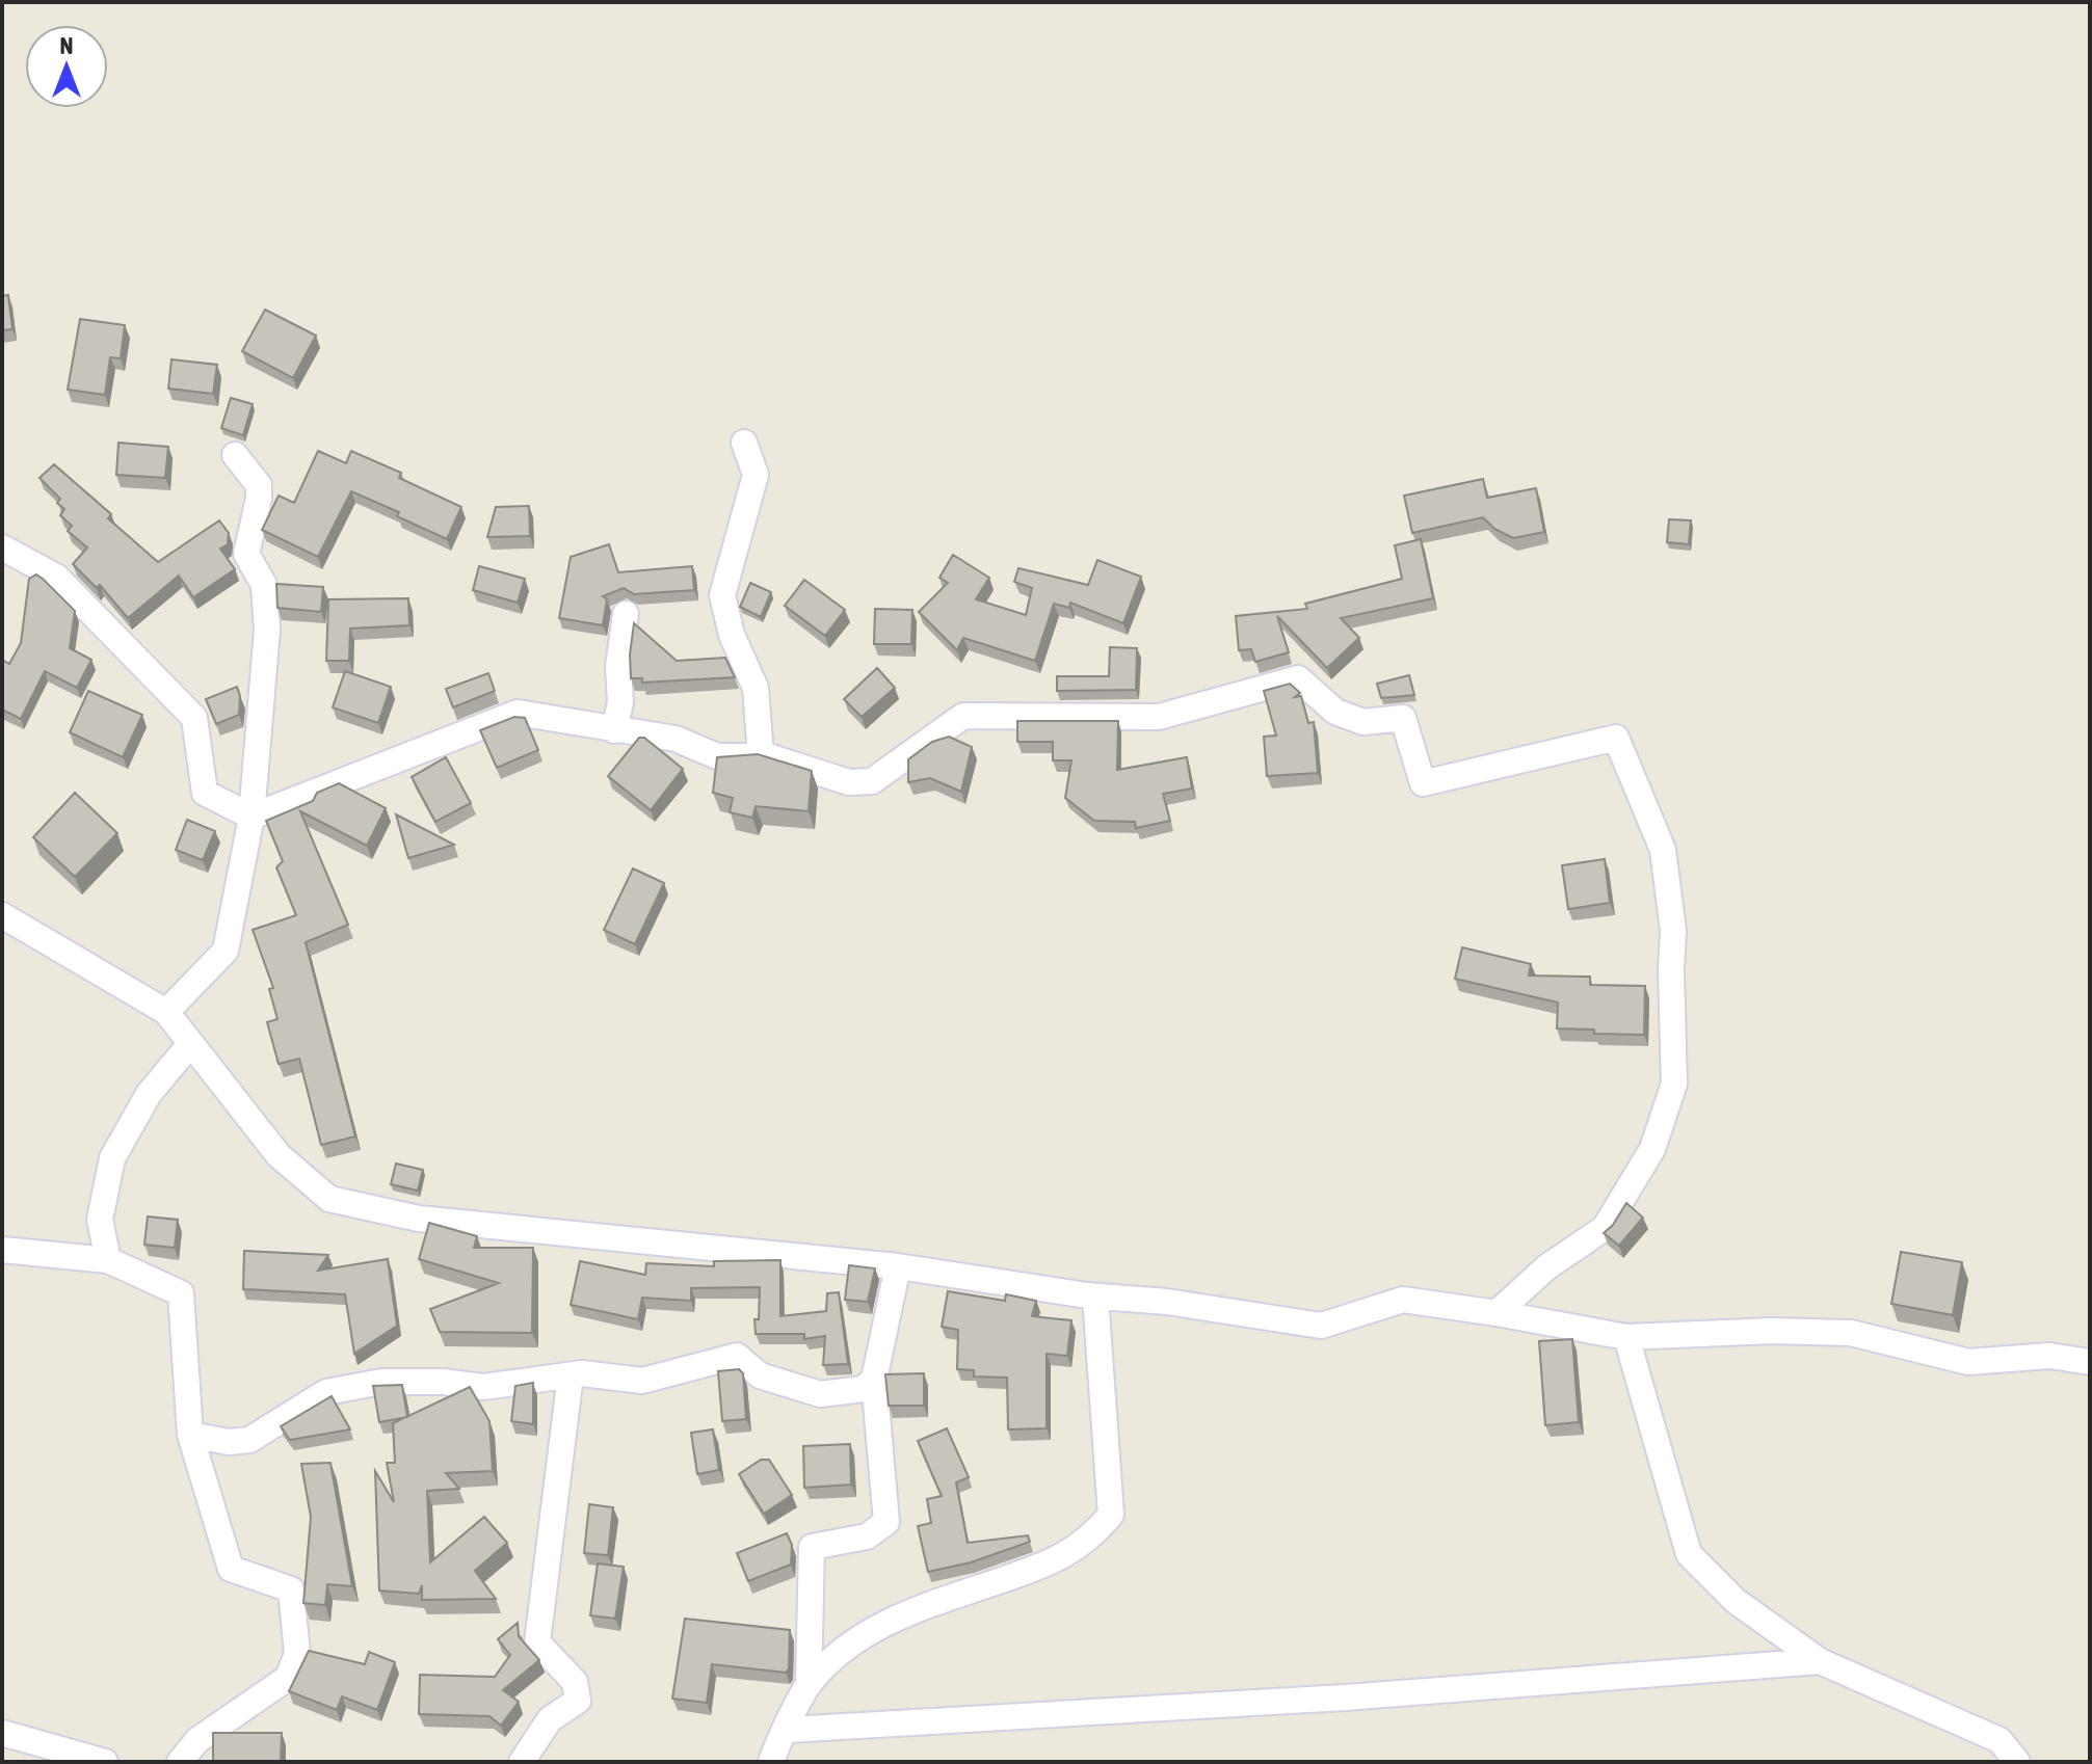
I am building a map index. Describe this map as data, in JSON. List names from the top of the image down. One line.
{"north":"top"}
